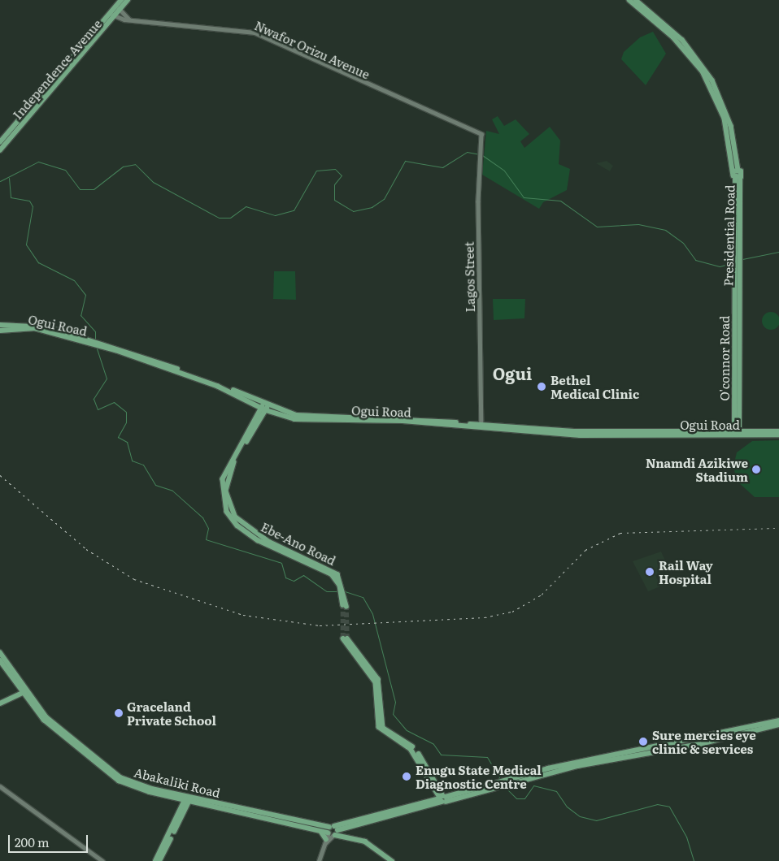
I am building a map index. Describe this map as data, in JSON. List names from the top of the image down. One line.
{"streets":{"main road":["Independence Avenue","Presidential Road","Ogui Road","O'connor Road","Ebe-Ano Road","Abakaliki Road"],"street":["Nwafor Orizu Avenue","Lagos Street"]},"crossings":[["Nwafor Orizu Avenue","Independence Avenue"],["Nwafor Orizu Avenue","Lagos Street"],["Presidential Road","O'connor Road"],["Lagos Street","Ogui Road"],["Ogui Road","O'connor Road"],["Ogui Road","Ebe-Ano Road"]],"districts":["Ogui"],"places":["Bethel Medical Clinic","Nnamdi Azikiwe Stadium","Rail Way Hospital","Graceland Private School","Sure mercies eye clinic & services","Enugu State Medical Diagnostic Centre"],"scale_bar":"200 m"}
